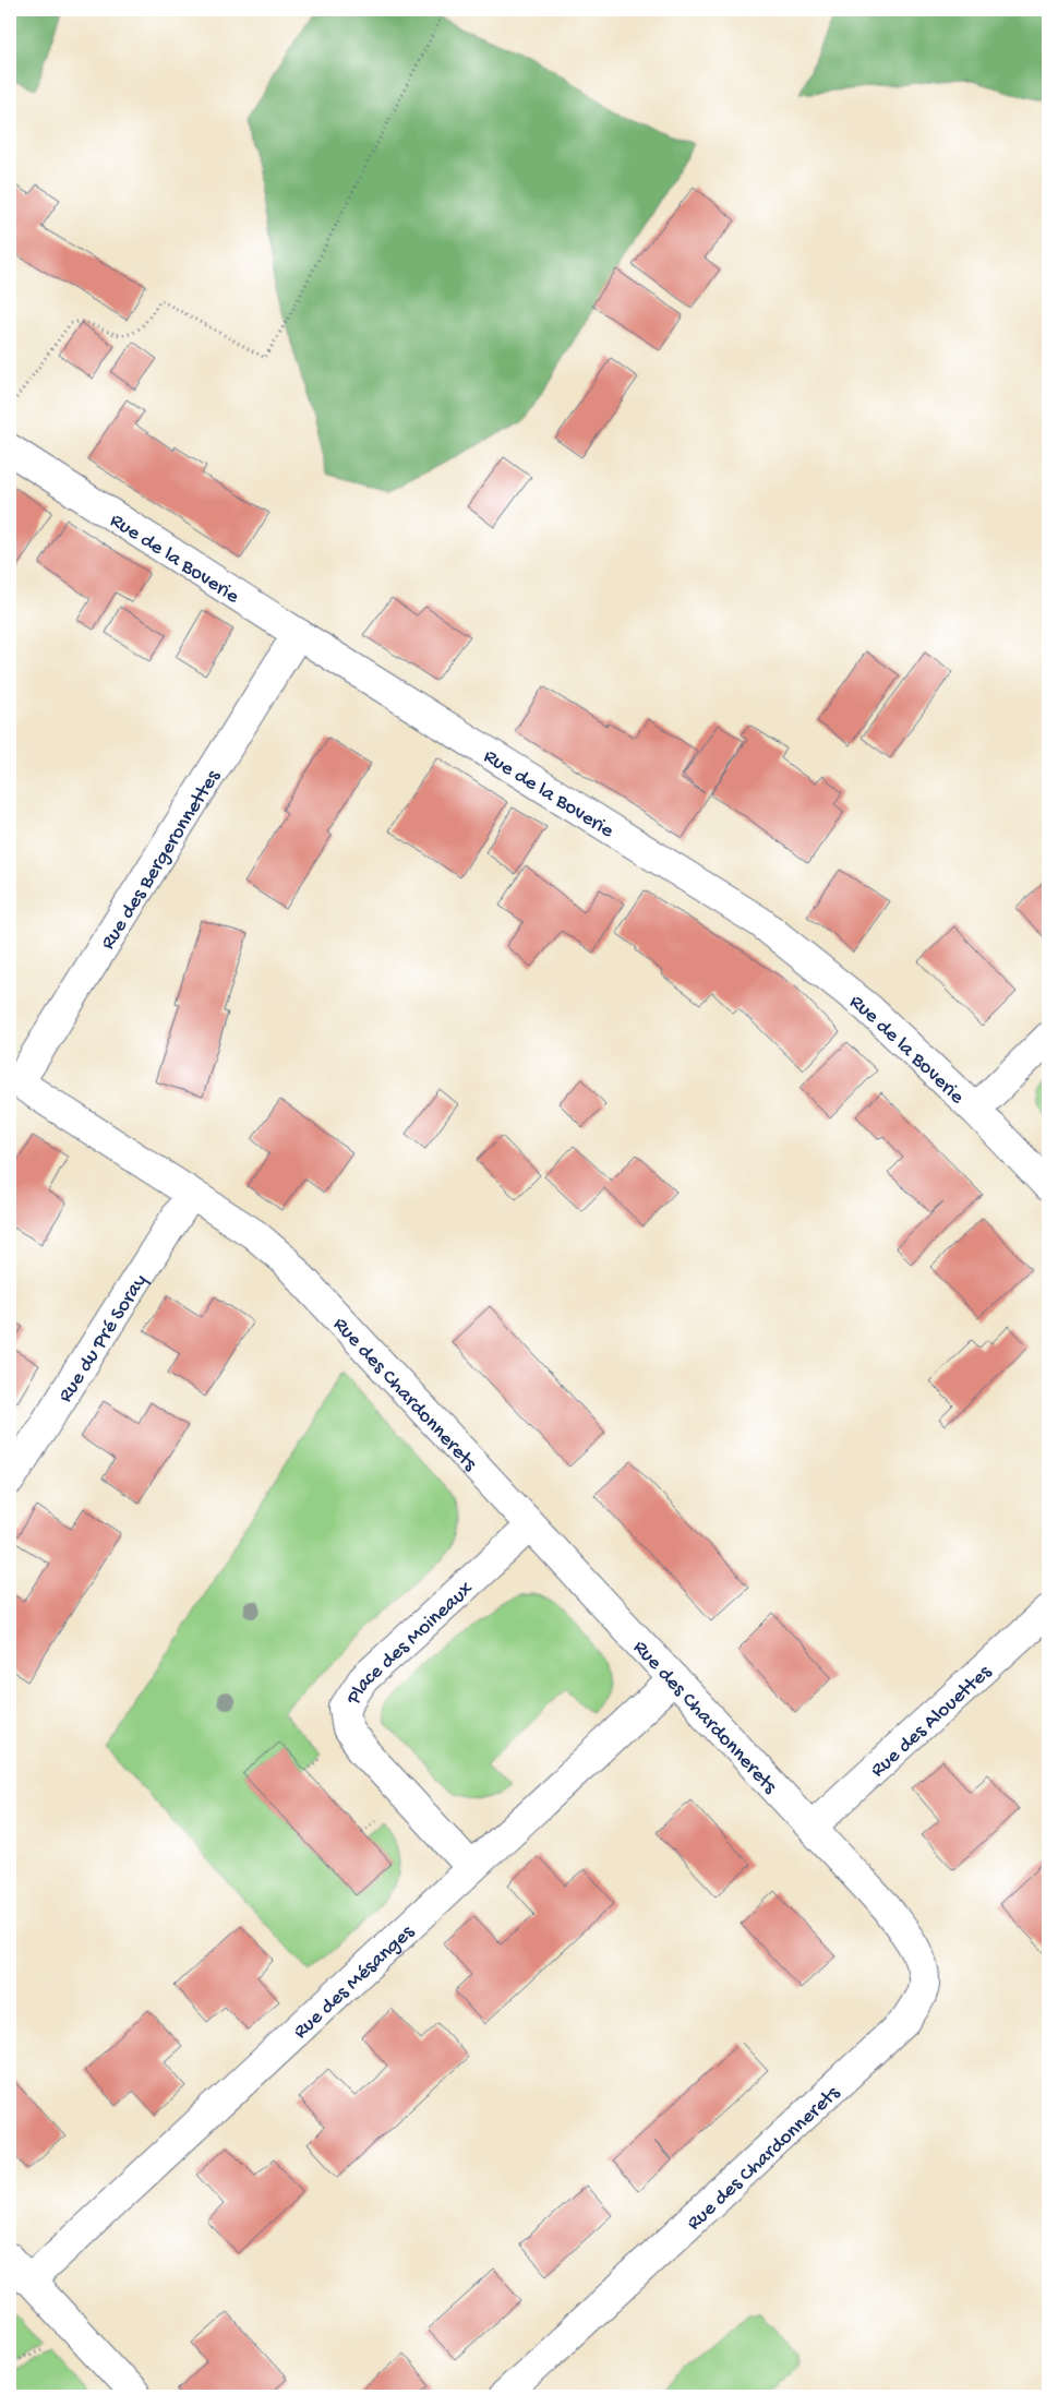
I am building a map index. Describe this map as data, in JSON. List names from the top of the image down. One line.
{"streets":{"street":["Rue de la Boverie","Rue des Bergeronnettes","Rue du Pré Soray","Rue des Chardonnerets","Place des Moineaux","Rue des Alouettes","Rue des Mésanges"]},"crossings":[["Rue de la Boverie","Rue des Bergeronnettes"],["Rue des Bergeronnettes","Rue des Chardonnerets"],["Rue du Pré Soray","Rue des Chardonnerets"],["Rue des Chardonnerets","Place des Moineaux"],["Rue des Chardonnerets","Rue des Alouettes"],["Rue des Chardonnerets","Rue des Mésanges"],["Place des Moineaux","Rue des Mésanges"]]}
